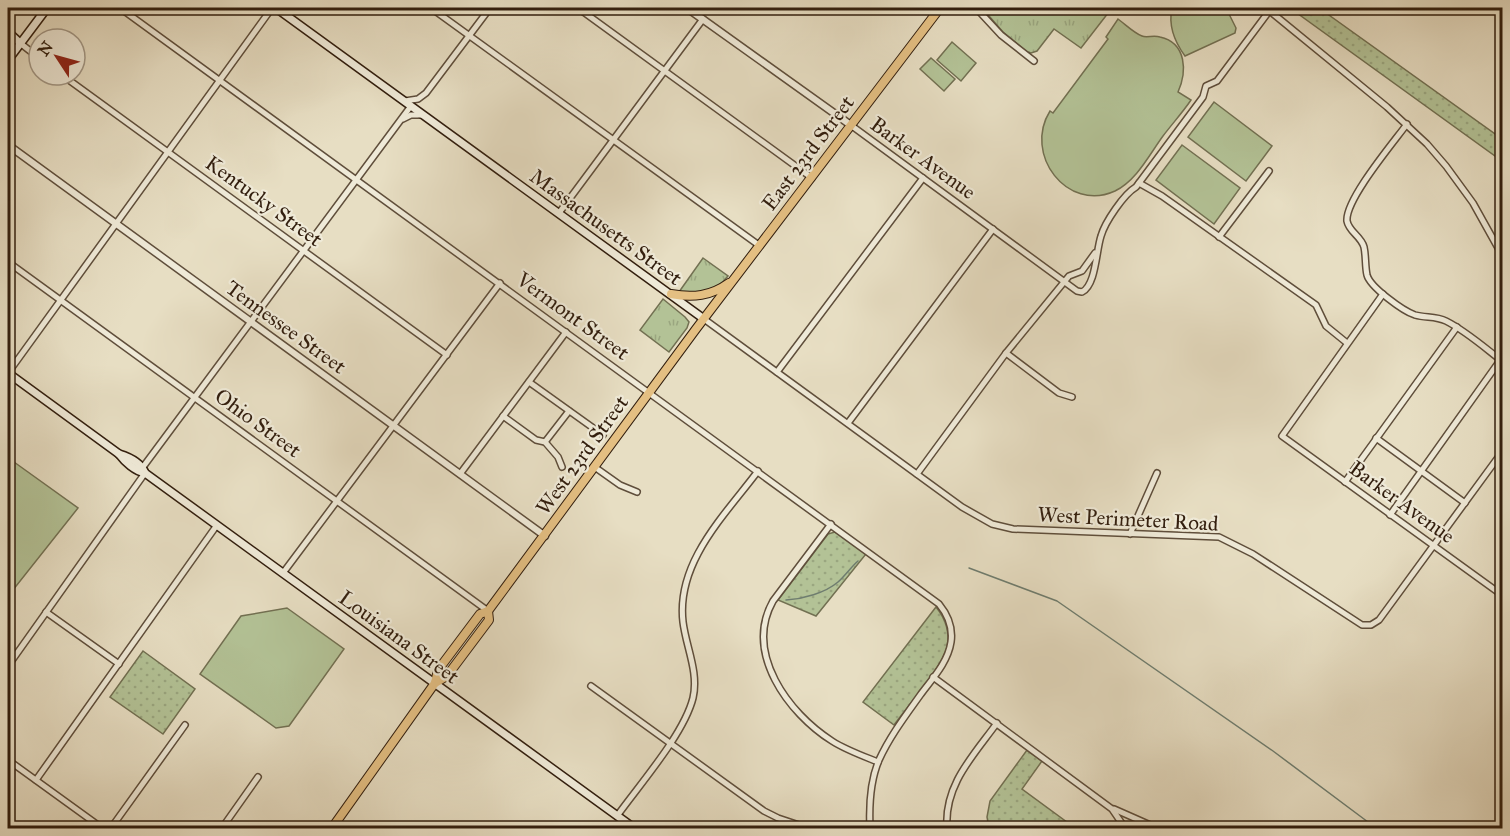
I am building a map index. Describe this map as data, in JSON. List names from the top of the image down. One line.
{"streets":{"main road":["East 23rd Street","Massachusetts Street","West 23rd Street","Louisiana Street"],"street":["Barker Avenue","Kentucky Street","Vermont Street","Tennessee Street","Ohio Street","West Perimeter Road"]},"crossings":[["East 23rd Street","Barker Avenue"],["East 23rd Street","Massachusetts Street"],["East 23rd Street","West 23rd Street"],["Barker Avenue","West Perimeter Road"],["Massachusetts Street","West 23rd Street"],["Massachusetts Street","West Perimeter Road"],["Vermont Street","West 23rd Street"],["Tennessee Street","West 23rd Street"],["Ohio Street","West 23rd Street"],["West 23rd Street","Louisiana Street"]],"north":"top left"}
